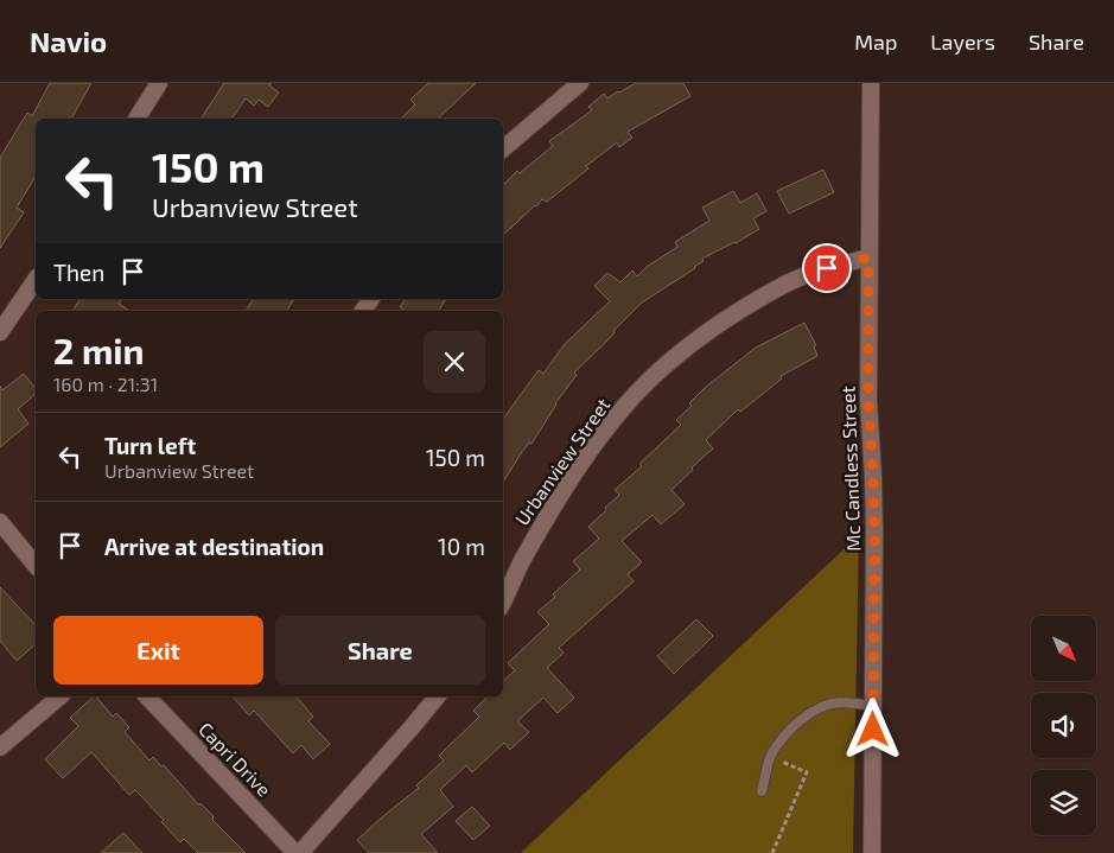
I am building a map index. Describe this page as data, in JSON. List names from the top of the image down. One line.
{"streets":{"street":["Urbanview Street","Mc Candless Street","Capri Drive"]},"crossings":[["Urbanview Street","Mc Candless Street"]],"north":"bottom right","page":{"header":"Navio","nav":["Map","Layers","Share"],"turn":["150 m","Urbanview Street"],"then":"Then","heading":["2 min","160 m · 21:31"],"list":[{"name":"Turn left","note":"Urbanview Street","value":"150 m"},{"name":"Arrive at destination","value":"10 m"}],"buttons":["Exit","Share"]}}
